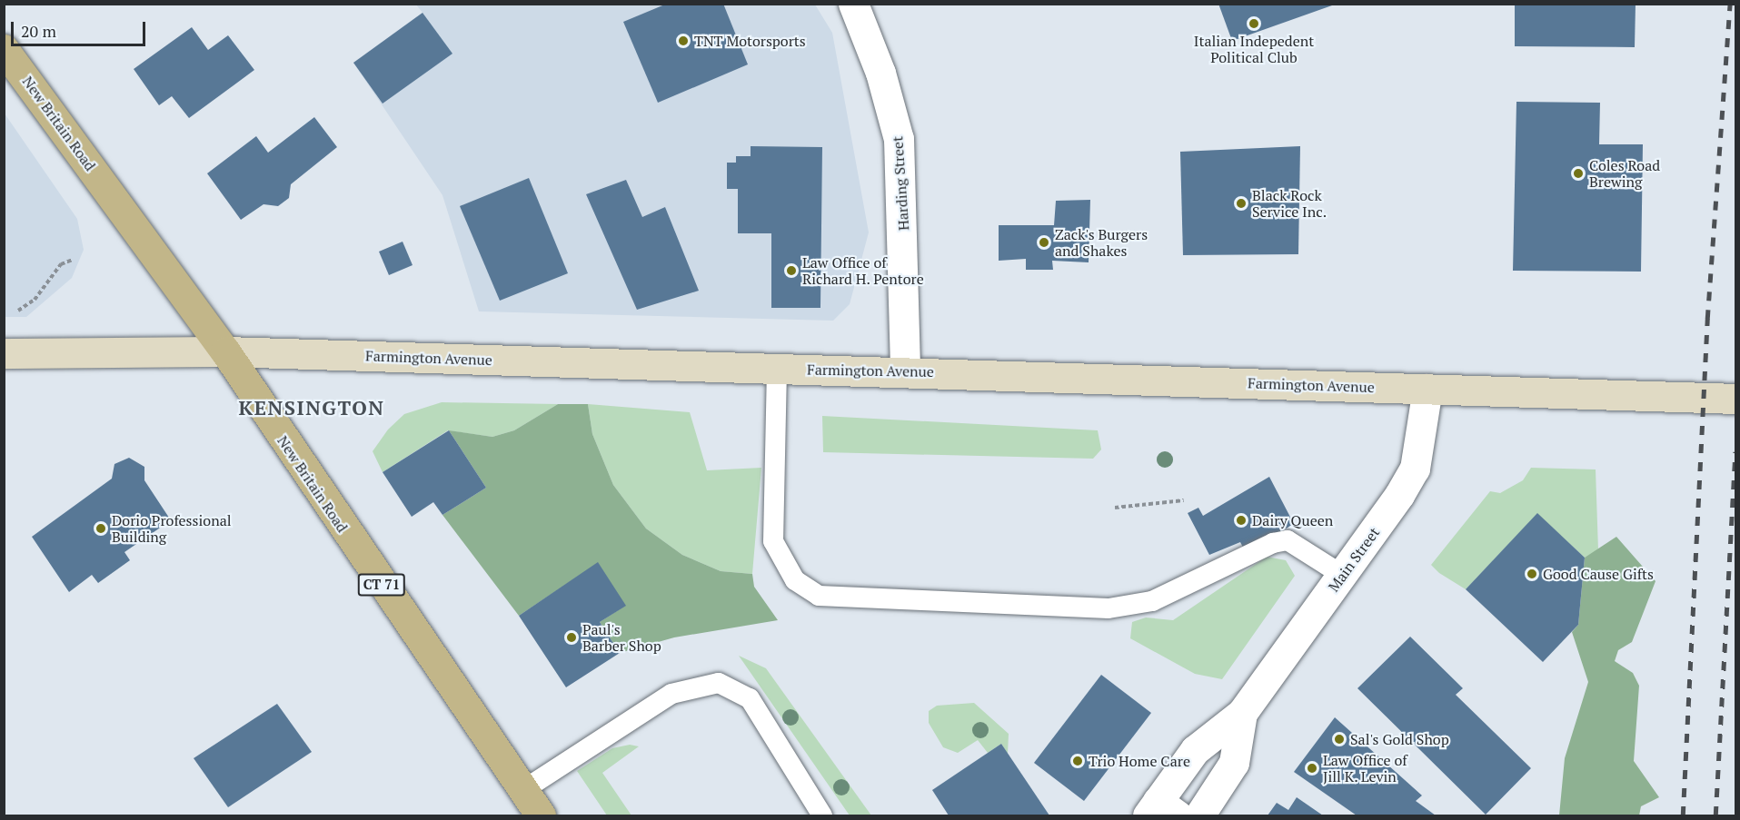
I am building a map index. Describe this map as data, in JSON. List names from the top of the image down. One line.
{"streets":{"main road":["New Britain Road","Farmington Avenue","CT 71"],"street":["Harding Street","Main Street"]},"crossings":[["New Britain Road","Farmington Avenue"],["Harding Street","Farmington Avenue"],["Farmington Avenue","Main Street"]],"districts":["KENSINGTON"],"places":["Italian Indepedent Political Club","TNT Motorsports","Coles Road Brewing","Black Rock Service Inc.","Zack's Burgers and Shakes","Law Office of Richard H. Pentore","Dairy Queen","Dorio Professional Building","Good Cause Gifts","Paul's Barber Shop","Sal's Gold Shop","Trio Home Care","Law Office of Jill K. Levin"],"scale_bar":"20 m"}
